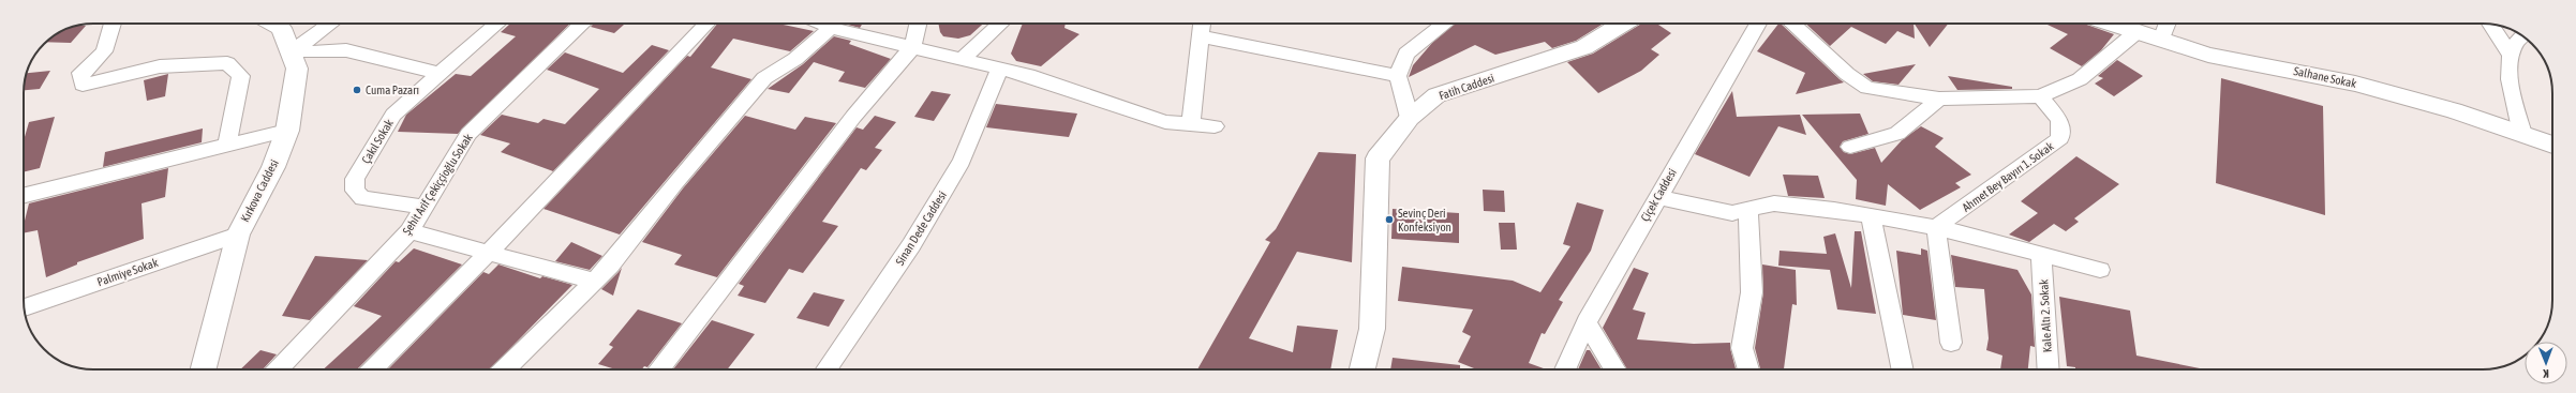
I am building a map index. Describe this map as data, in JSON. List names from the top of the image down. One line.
{"streets":{"street":["Salhane Sokak","Fatih Caddesi","Çakıl Sokak","Ahmet Bey Bayırı 1. Sokak","Şehit Arif Çekiççioğlu Sokak","Kırkova Caddesi","Çiçek Caddesi","Sinan Dede Caddesi","Palmiye Sokak","Kale Altı 2. Sokak"]},"crossings":[["Çakıl Sokak","Şehit Arif Çekiççioğlu Sokak"],["Kırkova Caddesi","Palmiye Sokak"]],"places":["Cuma Pazarı","Sevinç Deri Konfeksiyon"],"north":"bottom"}
